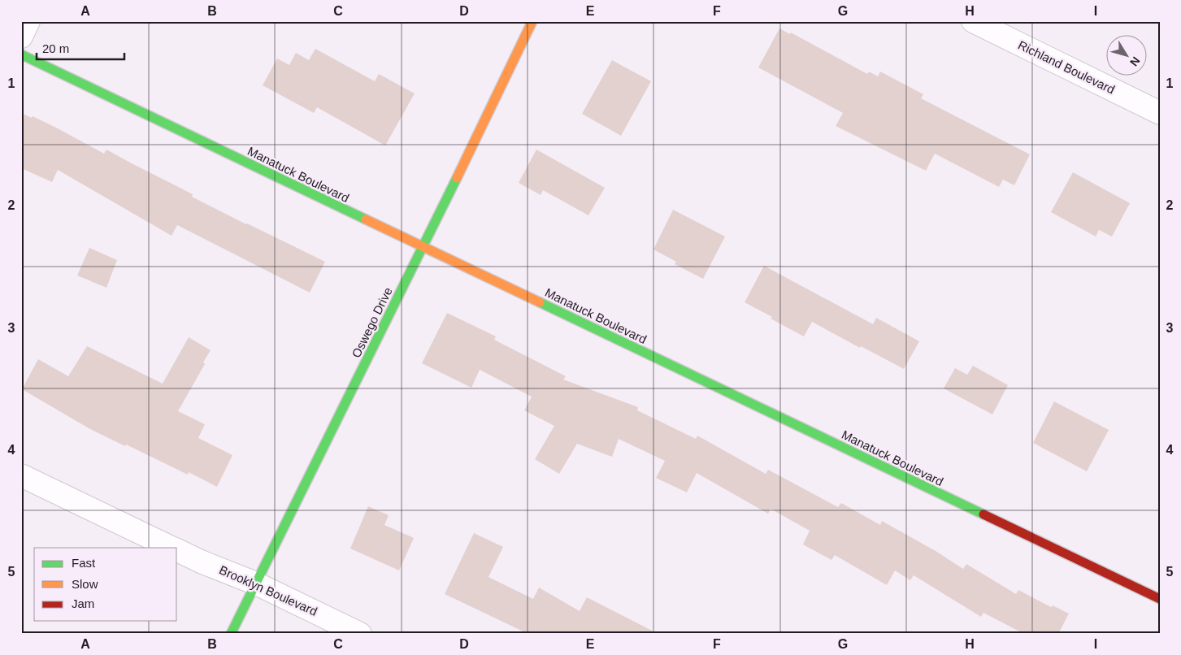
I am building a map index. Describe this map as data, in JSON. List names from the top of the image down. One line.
{"streets":{"street":["Richland Boulevard","Manatuck Boulevard","Oswego Drive","Brooklyn Boulevard"]},"crossings":[["Manatuck Boulevard","Oswego Drive"],["Oswego Drive","Brooklyn Boulevard"]],"legend":["Fast","Slow","Jam"],"scale_bar":"20 m","north":"bottom right","grid":{"columns":["A","B","C","D","E","F","G","H","I"],"rows":["1","2","3","4","5"]}}
